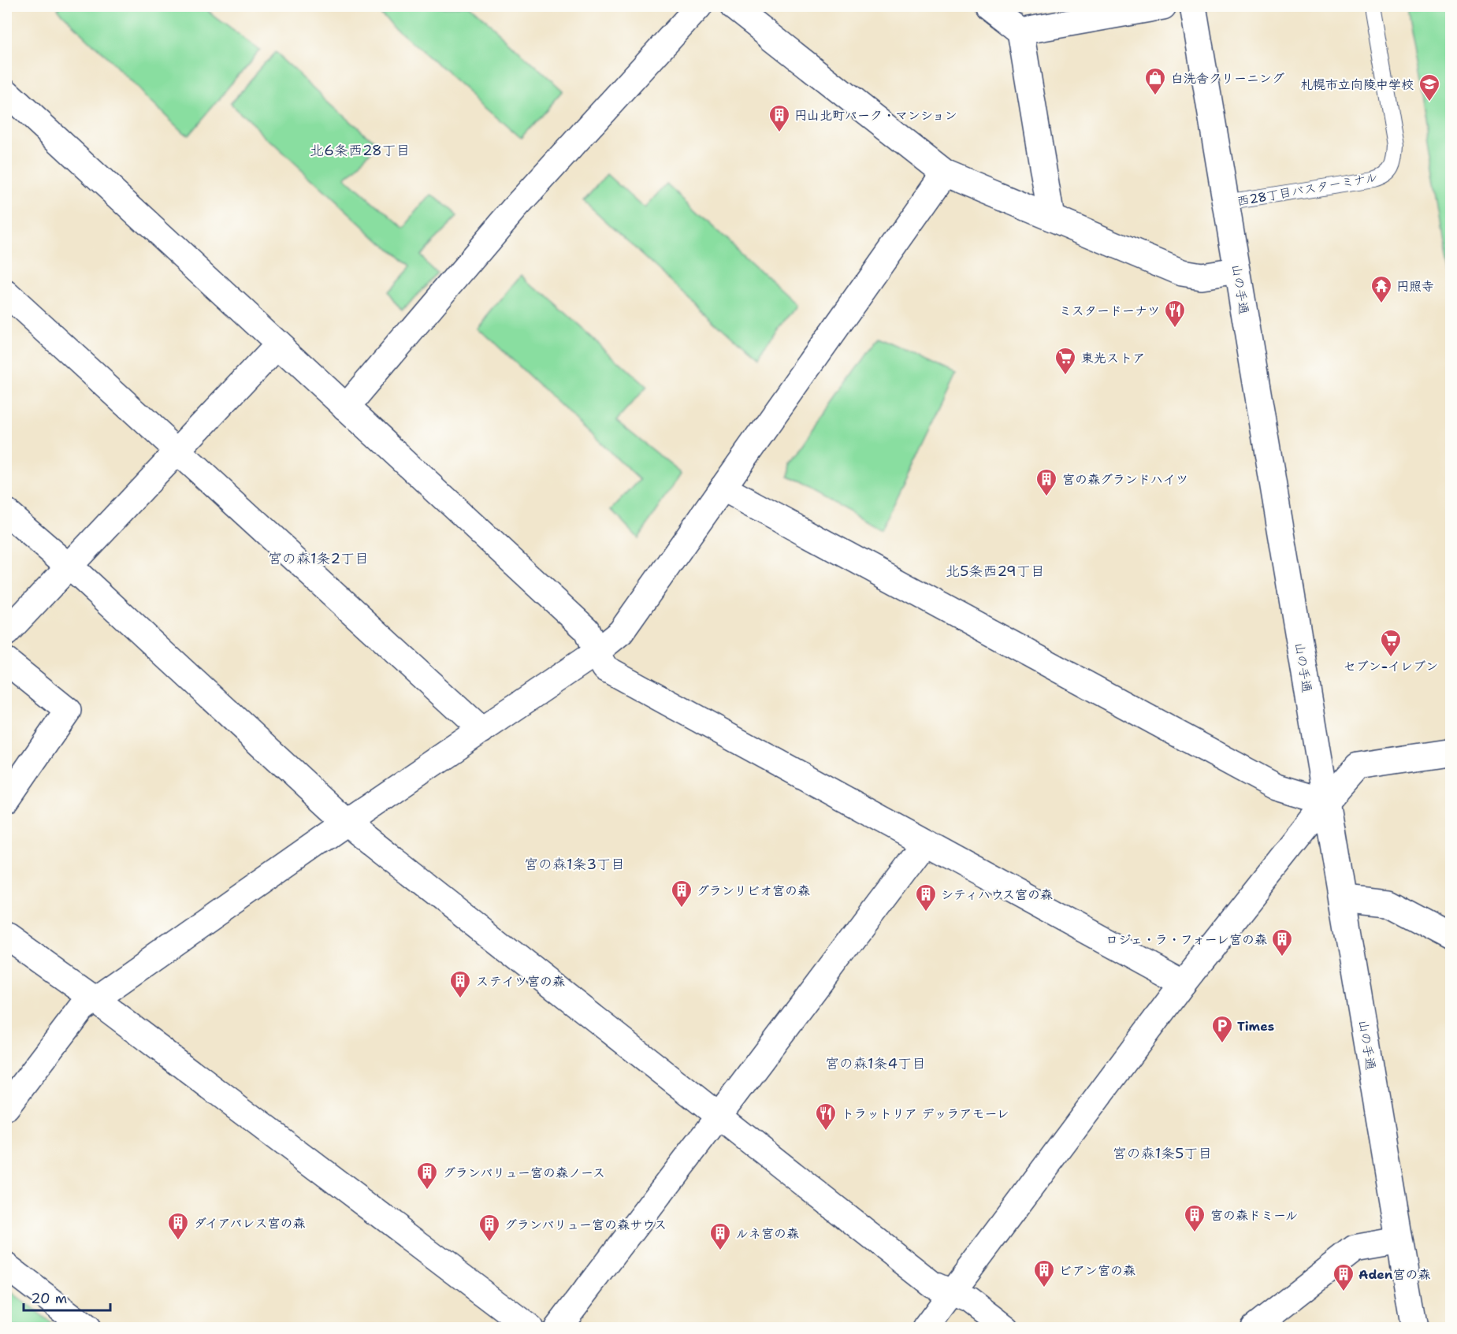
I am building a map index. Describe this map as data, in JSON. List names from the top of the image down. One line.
{"streets":{"street":["山の手通"],"lane":["西28丁目バスターミナル"]},"crossings":[["西28丁目バスターミナル","山の手通"]],"districts":["北6条西28丁目","宮の森1条2丁目","北5条西29丁目","宮の森1条3丁目","宮の森1条4丁目","宮の森1条5丁目"],"places":{"shop":["白洗舎クリーニング"],"school or university":["札幌市立向陵中学校"],"building":["円山北町パーク・マンション","宮の森グランドハイツ","グランリビオ宮の森","シティハウス宮の森","ロジェ・ラ・フォーレ宮の森","ステイツ宮の森","グランバリュー宮の森ノース","宮の森ドミール","ダイアパレス宮の森","グランバリュー宮の森サウス","ルネ宮の森","ビアン宮の森","Aden宮の森"],"temple":["円照寺"],"restaurant":["ミスタードーナツ","トラットリア デッラアモーレ"],"supermarket":["東光ストア","セブン-イレブン"],"parking":["Times"]},"scale_bar":"20 m"}
